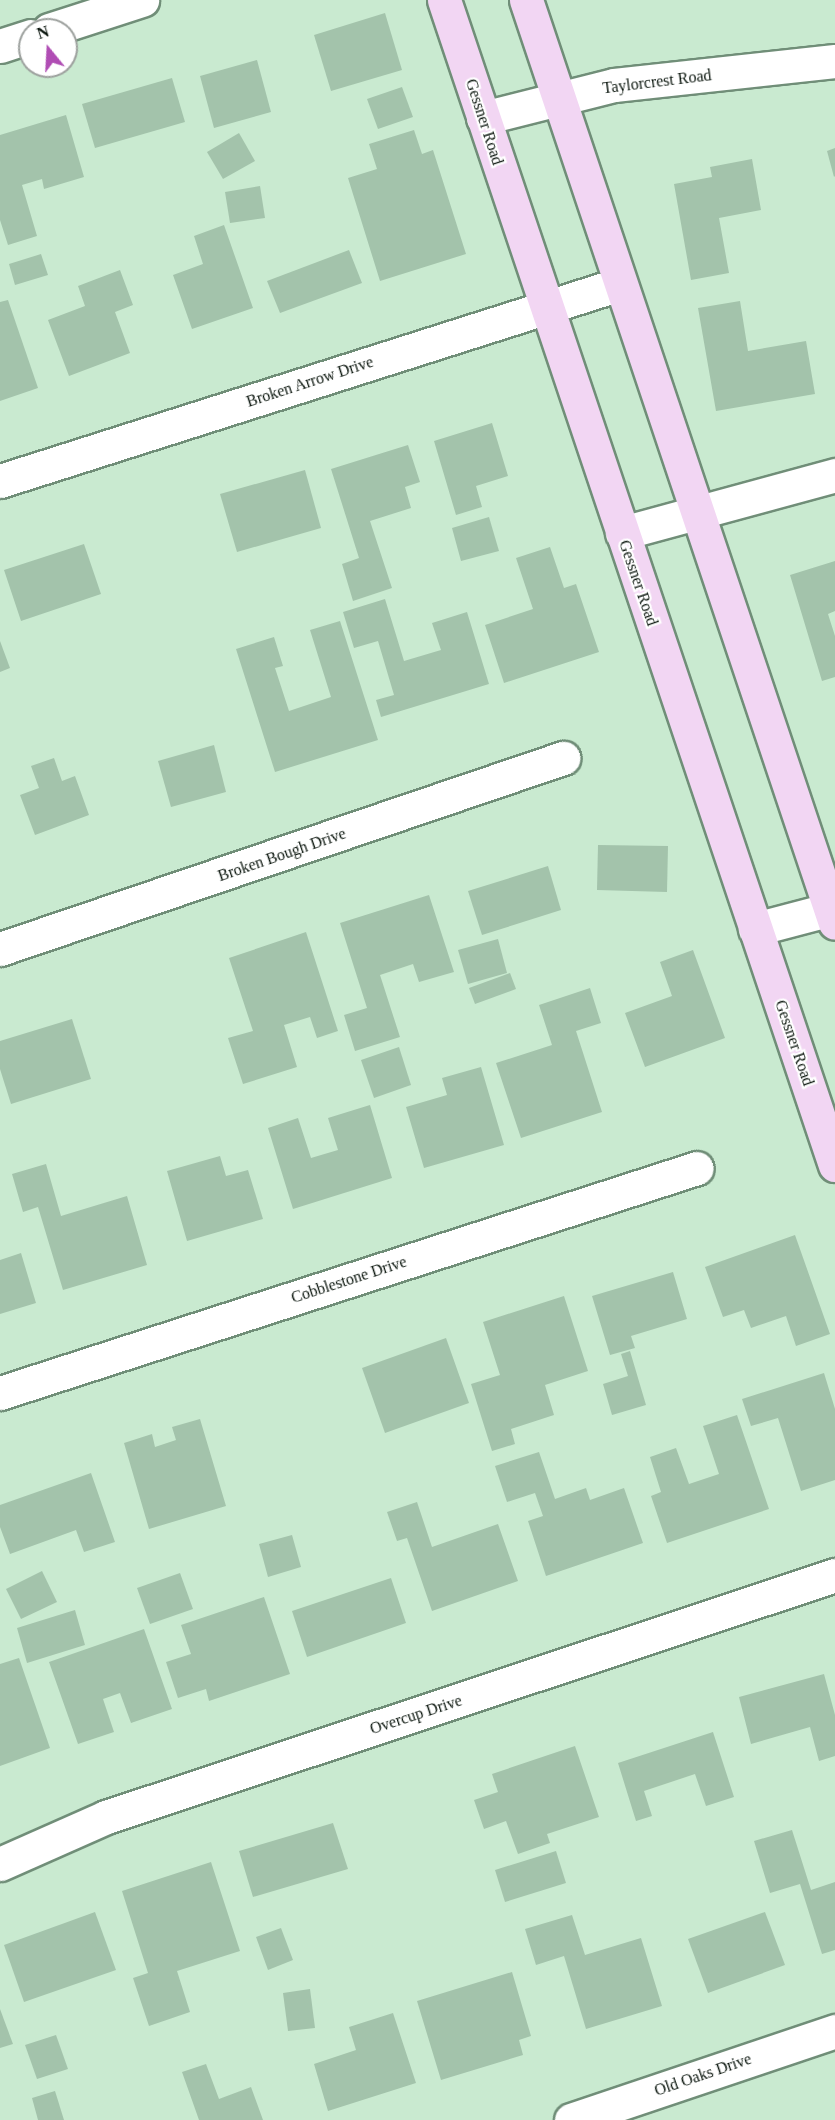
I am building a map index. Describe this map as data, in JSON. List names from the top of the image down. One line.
{"streets":{"main road":["Gessner Road"],"street":["Taylorcrest Road","Broken Arrow Drive","Broken Bough Drive","Cobblestone Drive","Overcup Drive","Old Oaks Drive"]},"crossings":[["Taylorcrest Road","Gessner Road"],["Gessner Road","Broken Arrow Drive"]],"north":"top"}
